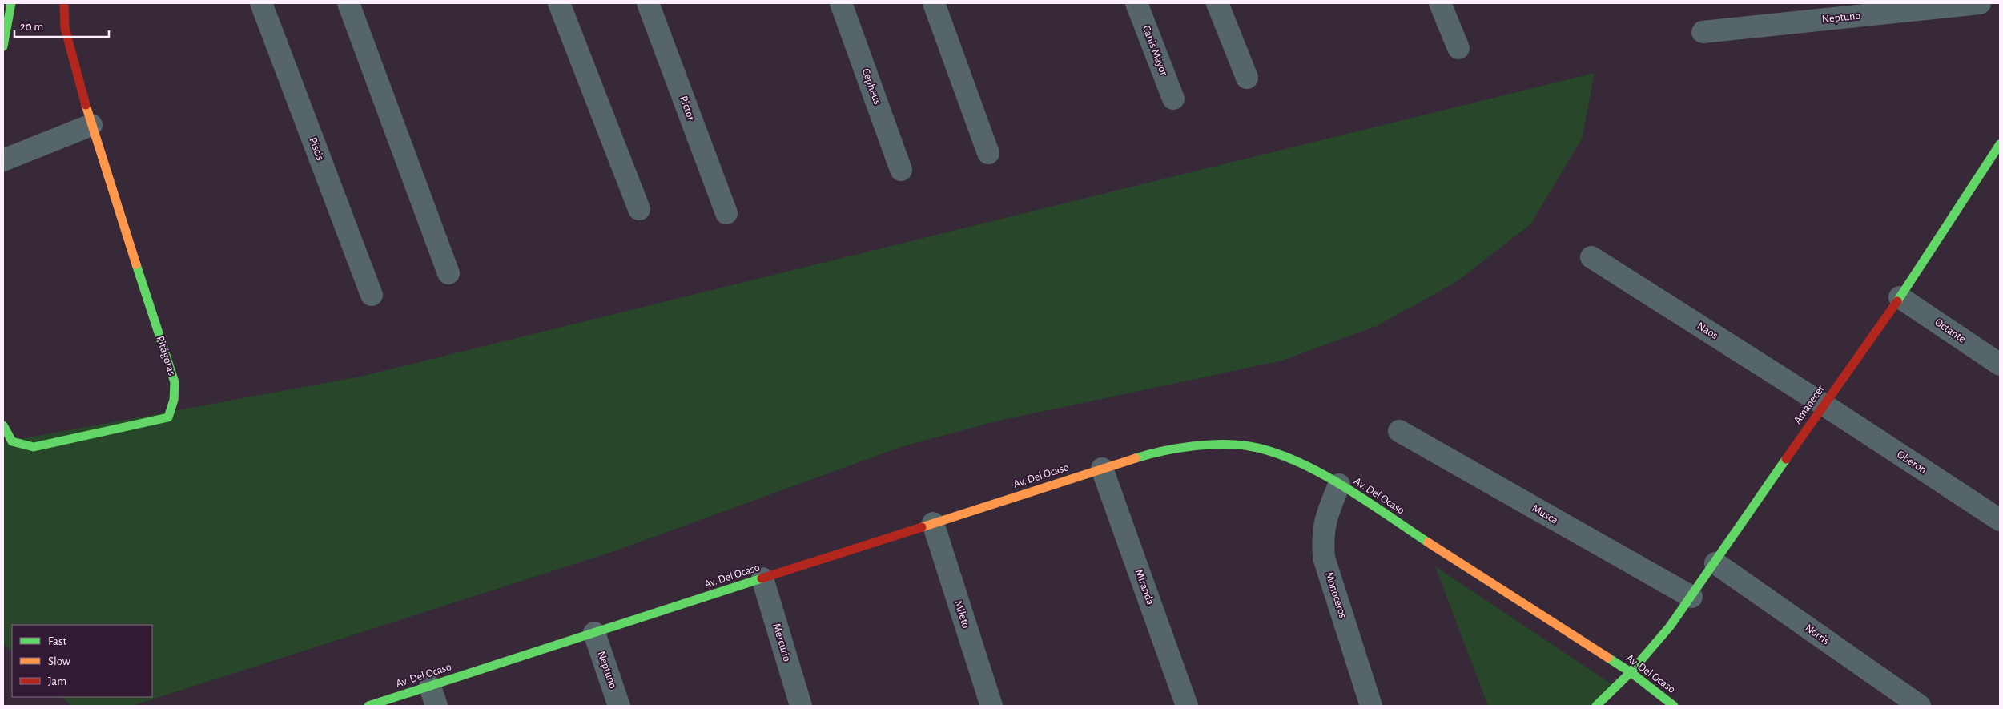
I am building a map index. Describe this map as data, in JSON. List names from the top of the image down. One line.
{"streets":{"street":["Neptuno","Canis Mayor","Cepheus","Pictor","Piscis","Naos","Octante","Pitágoras","Amanecer","Oberon","Av. Del Ocaso","Musca","Miranda","Monoceros","Mileto","Norris","Mercurio"]},"crossings":[["Neptuno","Av. Del Ocaso"],["Naos","Amanecer"],["Naos","Oberon"],["Octante","Amanecer"],["Amanecer","Oberon"],["Amanecer","Av. Del Ocaso"],["Amanecer","Musca"],["Amanecer","Norris"],["Av. Del Ocaso","Miranda"],["Av. Del Ocaso","Monoceros"],["Av. Del Ocaso","Mileto"],["Av. Del Ocaso","Mercurio"]],"legend":["Fast","Slow","Jam"],"scale_bar":"20 m"}
